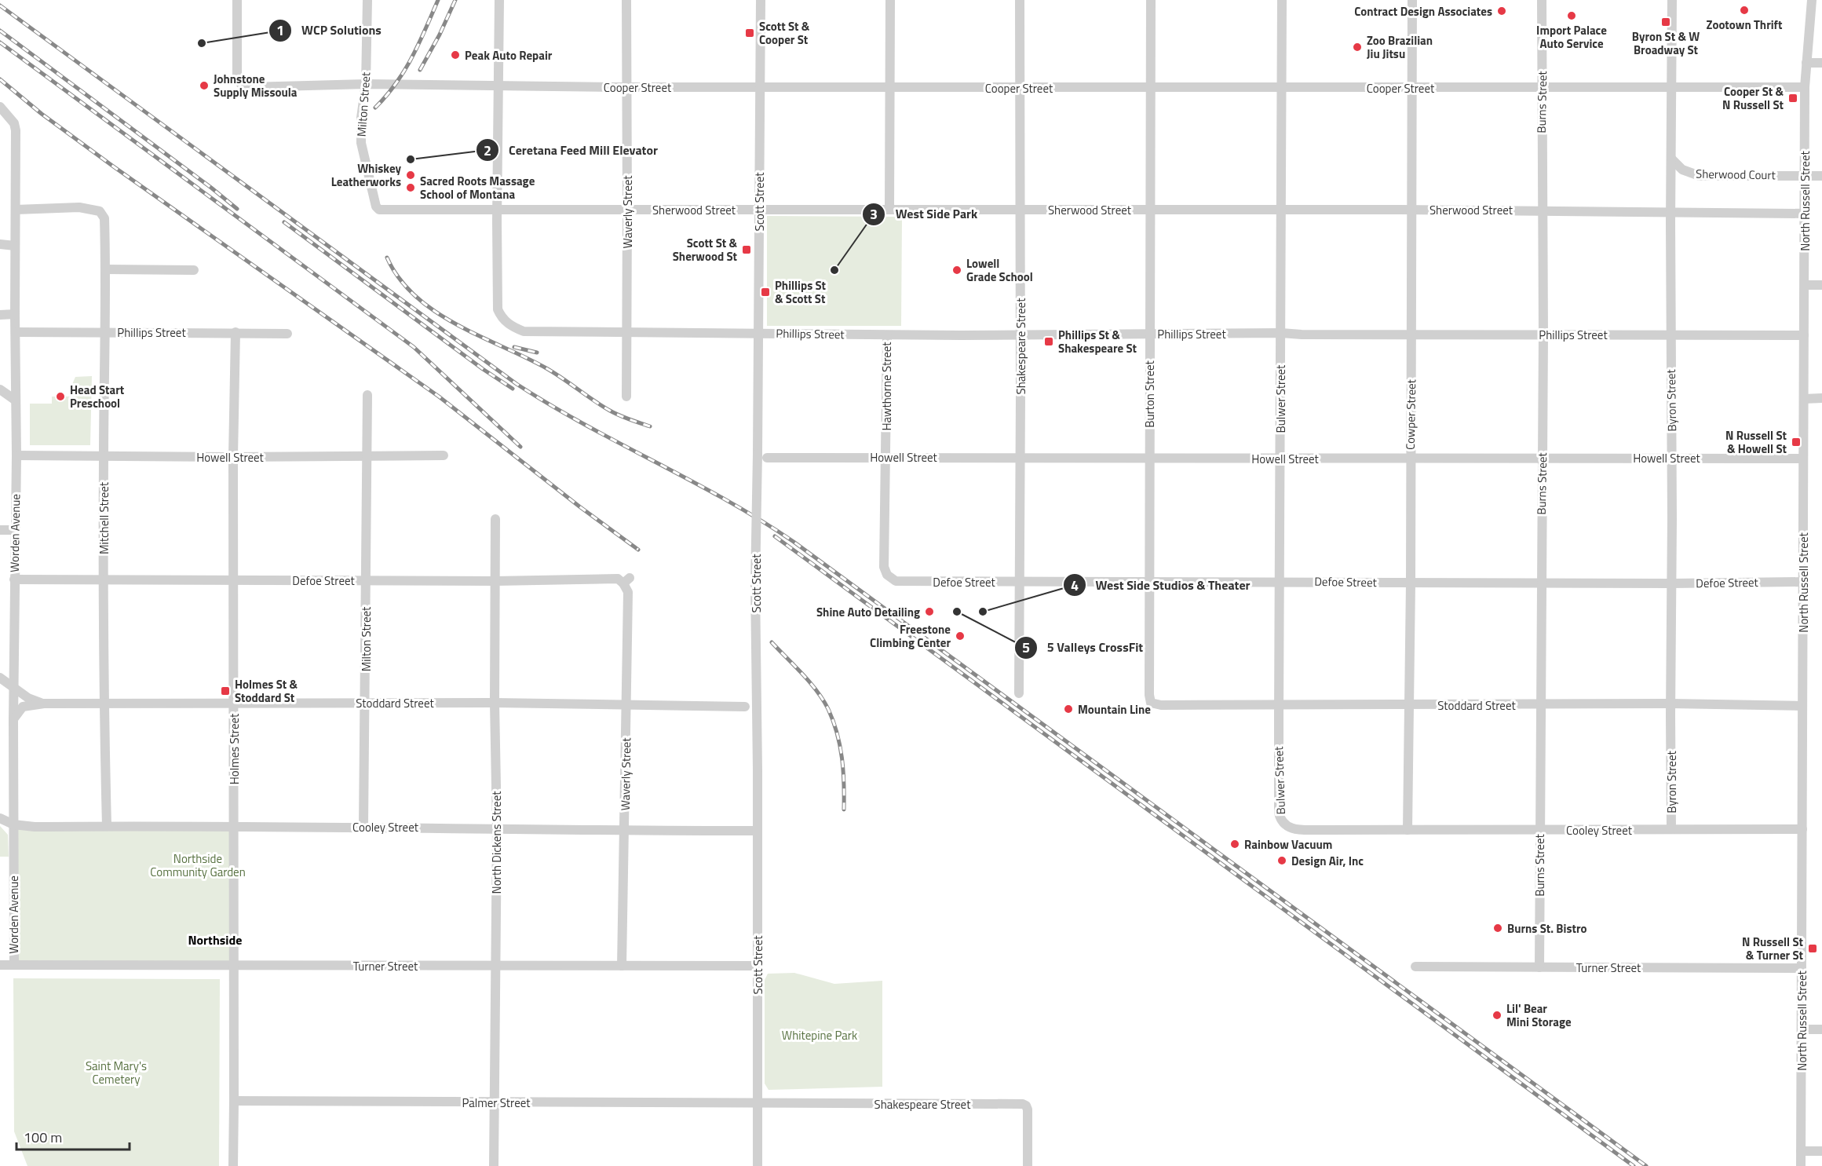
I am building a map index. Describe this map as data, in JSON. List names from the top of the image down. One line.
{"streets":{"street":["Cooper Street","Burns Street","Milton Street","Sherwood Court","North Russell Street","Scott Street","Sherwood Street","Waverly Street","Phillips Street","Shakespeare Street","Hawthorne Street","Burton Street","Bulwer Street","Byron Street","Cowper Street","Howell Street","Mitchell Street","Worden Avenue","Defoe Street","Stoddard Street","Holmes Street","Cooley Street","North Dickens Street","Turner Street","Palmer Street"]},"crossings":[["Cooper Street","Burns Street"],["Cooper Street","Milton Street"],["Cooper Street","North Russell Street"],["Cooper Street","Scott Street"],["Cooper Street","Waverly Street"],["Cooper Street","Shakespeare Street"],["Cooper Street","Burton Street"],["Cooper Street","Bulwer Street"],["Cooper Street","Byron Street"],["Cooper Street","Cowper Street"],["Burns Street","Sherwood Street"],["Burns Street","Phillips Street"],["Burns Street","Howell Street"],["Burns Street","Defoe Street"],["Burns Street","Stoddard Street"],["Burns Street","Cooley Street"],["Burns Street","Turner Street"],["Milton Street","Sherwood Street"],["Milton Street","Howell Street"],["Milton Street","Defoe Street"],["Milton Street","Stoddard Street"],["Milton Street","Cooley Street"],["Sherwood Court","North Russell Street"],["Sherwood Court","Byron Street"],["North Russell Street","Sherwood Street"],["North Russell Street","Phillips Street"],["North Russell Street","Howell Street"],["North Russell Street","Defoe Street"],["North Russell Street","Stoddard Street"],["North Russell Street","Cooley Street"],["North Russell Street","Turner Street"],["Scott Street","Sherwood Street"],["Scott Street","Phillips Street"],["Scott Street","Shakespeare Street"],["Scott Street","Cooley Street"],["Scott Street","Turner Street"],["Scott Street","Palmer Street"],["Sherwood Street","Waverly Street"],["Sherwood Street","Phillips Street"],["Sherwood Street","Shakespeare Street"],["Sherwood Street","Burton Street"],["Sherwood Street","Bulwer Street"],["Sherwood Street","Byron Street"],["Sherwood Street","Cowper Street"],["Waverly Street","Phillips Street"],["Waverly Street","Defoe Street"],["Waverly Street","Stoddard Street"],["Waverly Street","Cooley Street"],["Waverly Street","Turner Street"],["Phillips Street","Shakespeare Street"],["Phillips Street","Hawthorne Street"],["Phillips Street","Burton Street"],["Phillips Street","Bulwer Street"],["Phillips Street","Byron Street"],["Phillips Street","Cowper Street"],["Phillips Street","Mitchell Street"],["Phillips Street","Worden Avenue"],["Phillips Street","Holmes Street"],["Shakespeare Street","Howell Street"],["Shakespeare Street","Defoe Street"],["Shakespeare Street","Palmer Street"],["Hawthorne Street","Howell Street"],["Hawthorne Street","Defoe Street"],["Burton Street","Howell Street"],["Burton Street","Defoe Street"],["Burton Street","Stoddard Street"],["Bulwer Street","Howell Street"],["Bulwer Street","Defoe Street"],["Bulwer Street","Stoddard Street"],["Bulwer Street","Cooley Street"],["Byron Street","Howell Street"],["Byron Street","Defoe Street"],["Byron Street","Stoddard Street"],["Byron Street","Cooley Street"],["Cowper Street","Howell Street"],["Cowper Street","Defoe Street"],["Cowper Street","Stoddard Street"],["Cowper Street","Cooley Street"],["Howell Street","Mitchell Street"],["Howell Street","Worden Avenue"],["Howell Street","Holmes Street"],["Mitchell Street","Worden Avenue"],["Mitchell Street","Defoe Street"],["Mitchell Street","Stoddard Street"],["Mitchell Street","Cooley Street"],["Worden Avenue","Defoe Street"],["Worden Avenue","Stoddard Street"],["Worden Avenue","Cooley Street"],["Worden Avenue","Turner Street"],["Defoe Street","Holmes Street"],["Defoe Street","North Dickens Street"],["Stoddard Street","Holmes Street"],["Stoddard Street","North Dickens Street"],["Holmes Street","Cooley Street"],["Holmes Street","Turner Street"],["Holmes Street","Palmer Street"],["Cooley Street","North Dickens Street"],["North Dickens Street","Turner Street"],["North Dickens Street","Palmer Street"]],"districts":["Northside"],"parks":["Northside Community Garden","Whitepine Park","Saint Mary's Cemetery"],"places":{"other":["Zootown Thrift","Contract Design Associates","Import Palace Auto Service","WCP Solutions","Zoo Brazilian Jiu Jitsu","Peak Auto Repair","Johnstone Supply Missoula","Ceretana Feed Mill Elevator","Whiskey Leatherworks","Sacred Roots Massage School of Montana","West Side Park","Lowell Grade School","Head Start Preschool","Shine Auto Detailing","5 Valleys CrossFit","West Side Studios & Theater","Freestone Climbing Center","Mountain Line","Rainbow Vacuum","Design Air, Inc","Burns St. Bistro","Lil' Bear Mini Storage"],"transit":["Byron St & W Broadway St","Scott St & Cooper St","Cooper St & N Russell St","Scott St & Sherwood St","Phillips St & Scott St","Phillips St & Shakespeare St","N Russell St & Howell St","Holmes St & Stoddard St","N Russell St & Turner St"]},"scale_bar":"100 m"}
